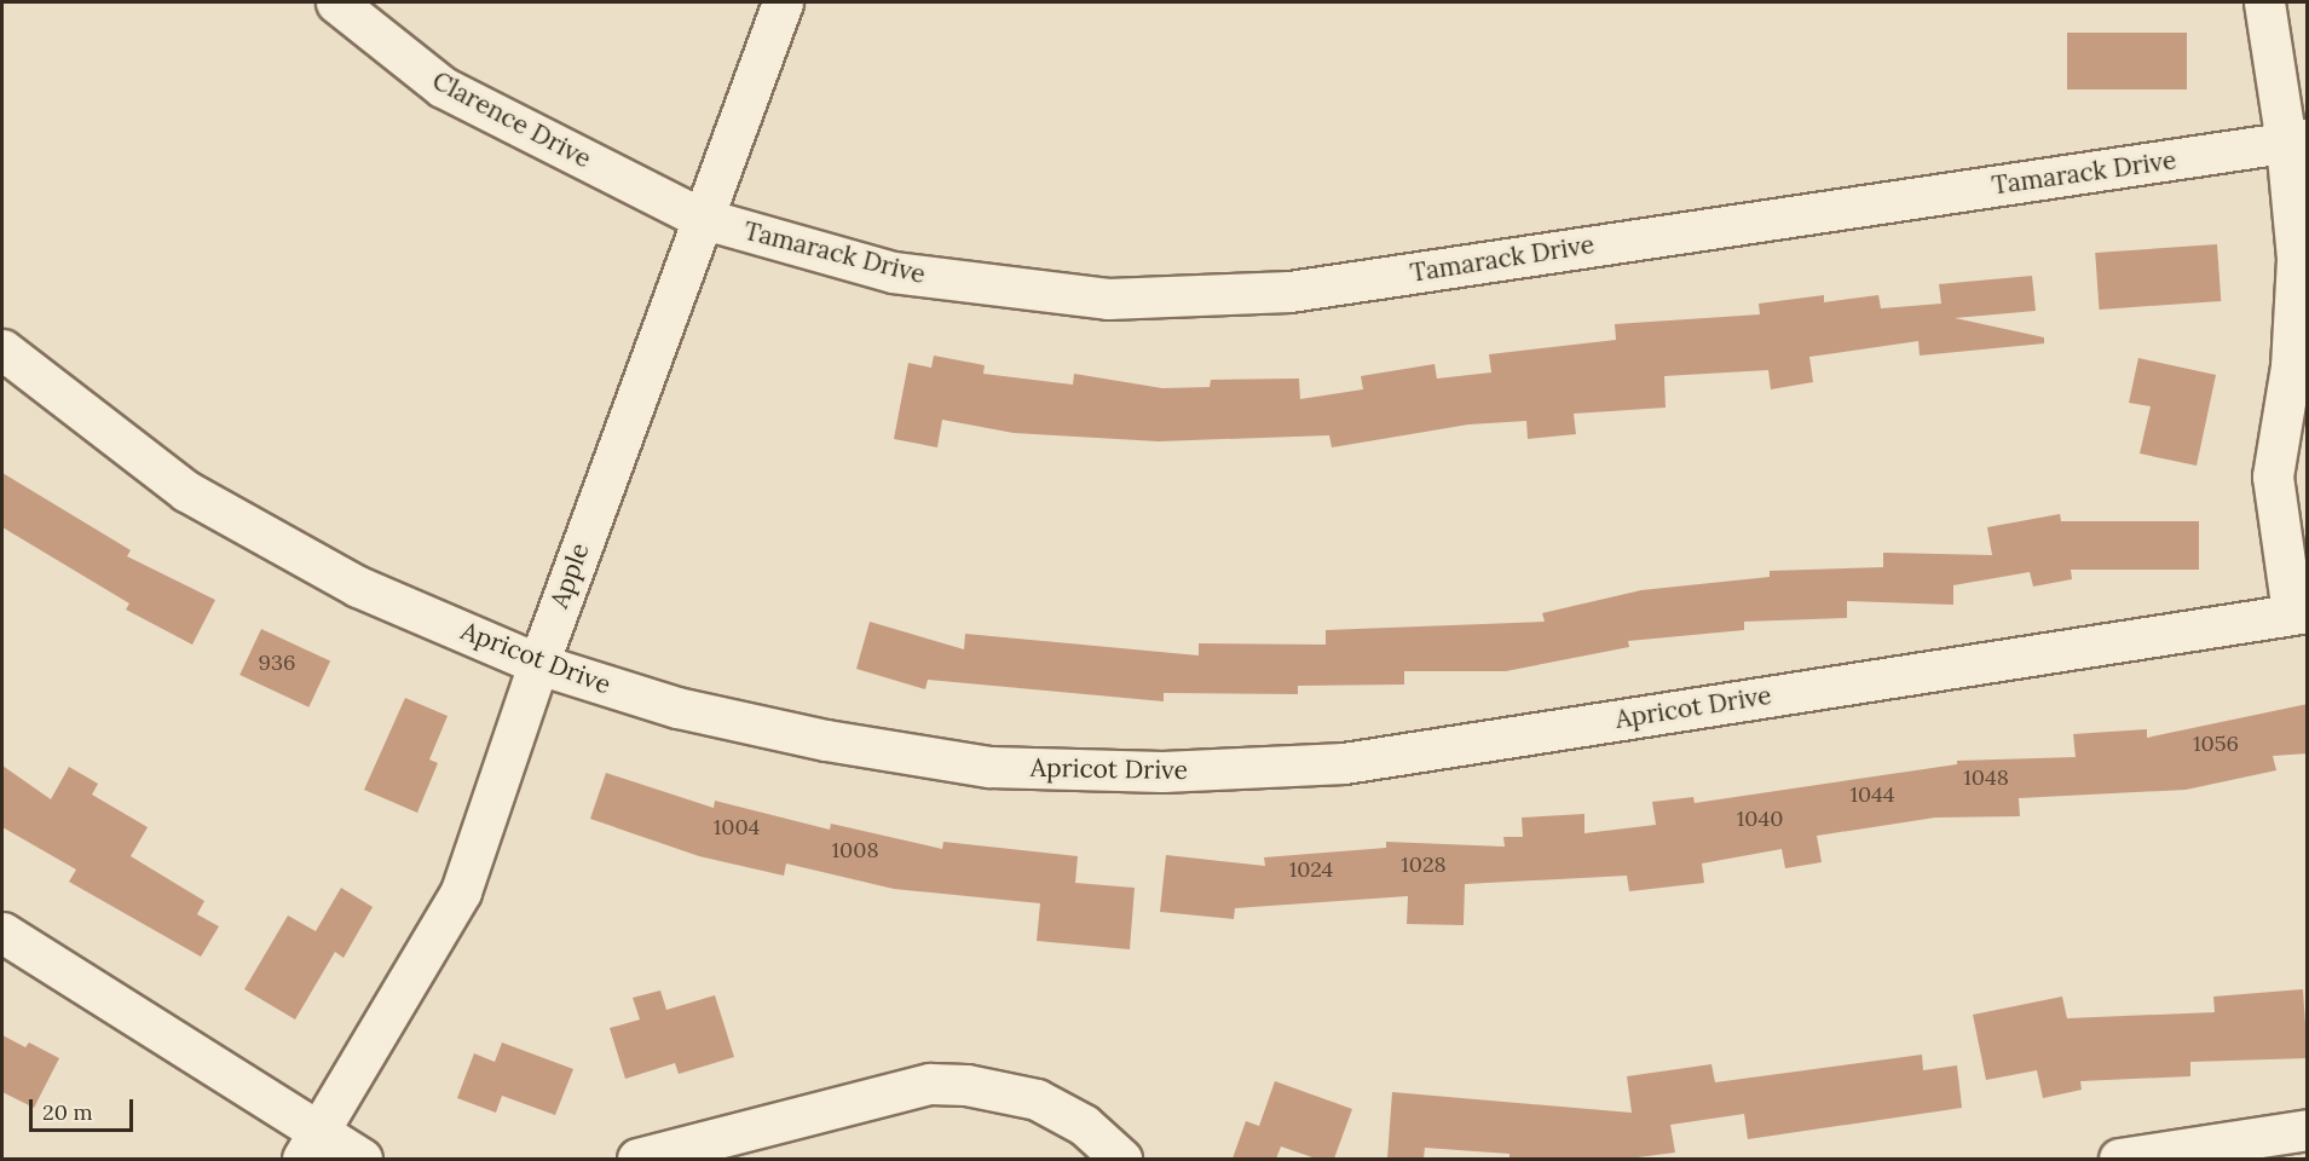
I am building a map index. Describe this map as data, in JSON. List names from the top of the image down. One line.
{"streets":{"street":["Clarence Drive","Tamarack Drive","Apple","Apricot Drive"]},"crossings":[["Clarence Drive","Tamarack Drive"],["Clarence Drive","Apple"],["Tamarack Drive","Apple"],["Apple","Apricot Drive"]],"house_numbers":["936","1056","1048","1044","1040","1004","1008","1028","1024"],"scale_bar":"20 m"}
